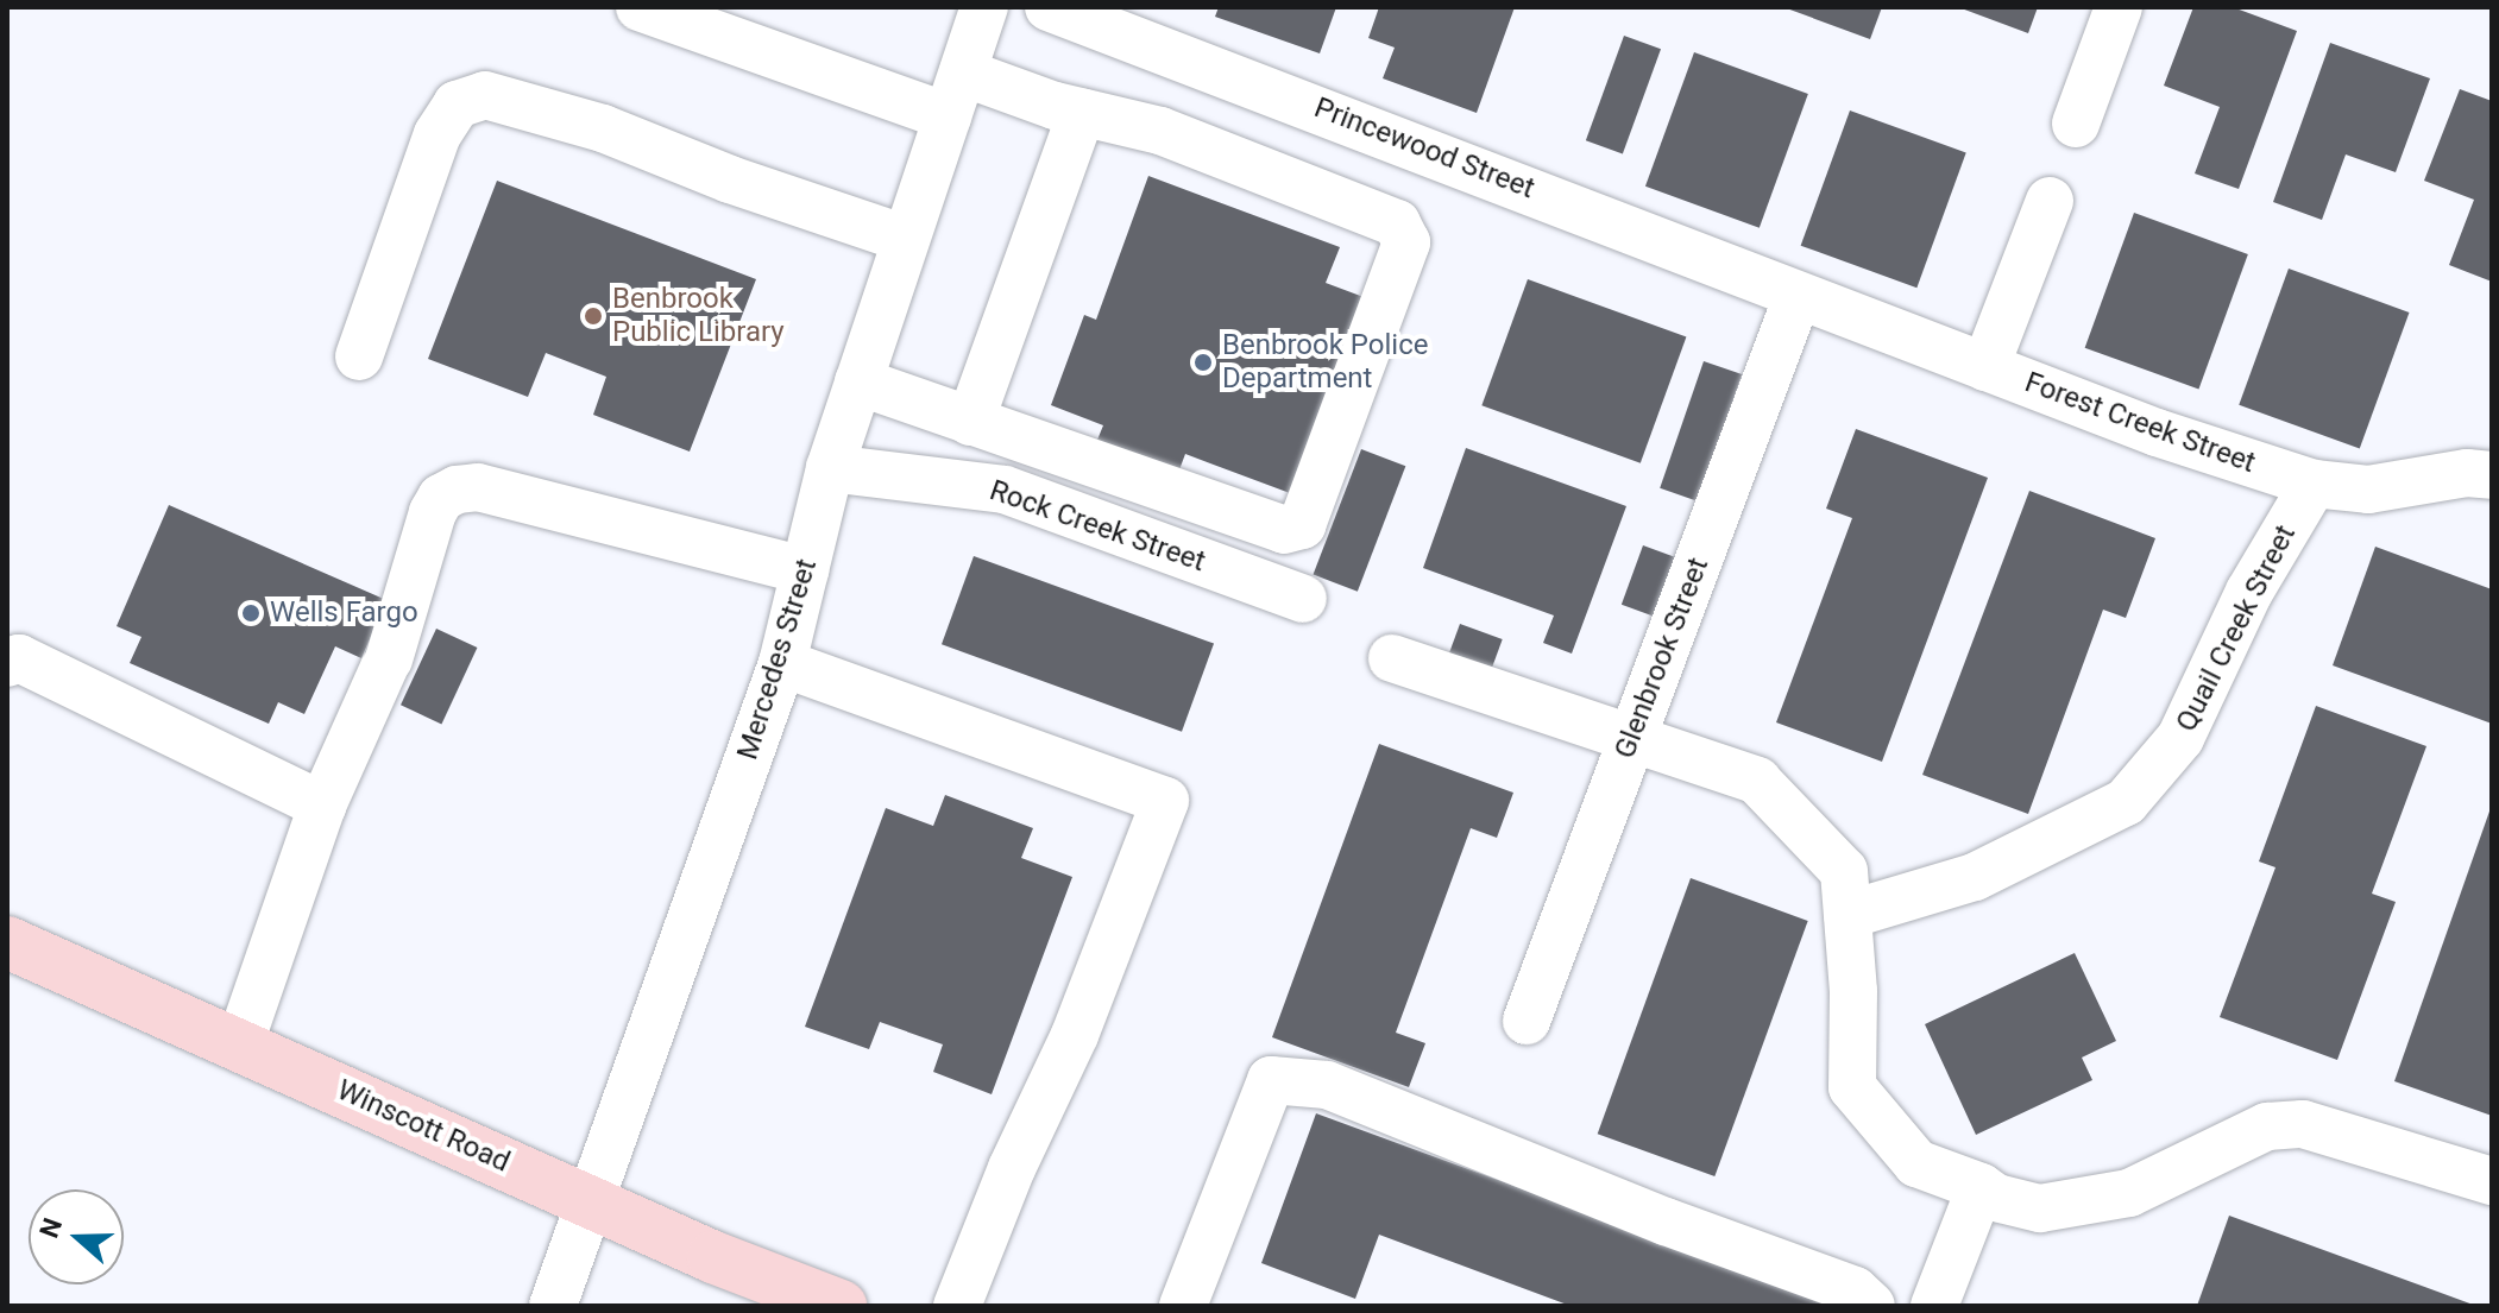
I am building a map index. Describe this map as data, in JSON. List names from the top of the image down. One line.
{"streets":{"main road":["Winscott Road"],"street":["Princewood Street","Forest Creek Street","Rock Creek Street","Quail Creek Street","Glenbrook Street","Mercedes Street"]},"crossings":[["Princewood Street","Forest Creek Street"],["Princewood Street","Glenbrook Street"],["Forest Creek Street","Quail Creek Street"],["Forest Creek Street","Glenbrook Street"],["Rock Creek Street","Mercedes Street"],["Mercedes Street","Winscott Road"]],"places":["Benbrook Public Library","Benbrook Police Department","Wells Fargo"],"north":"left"}
